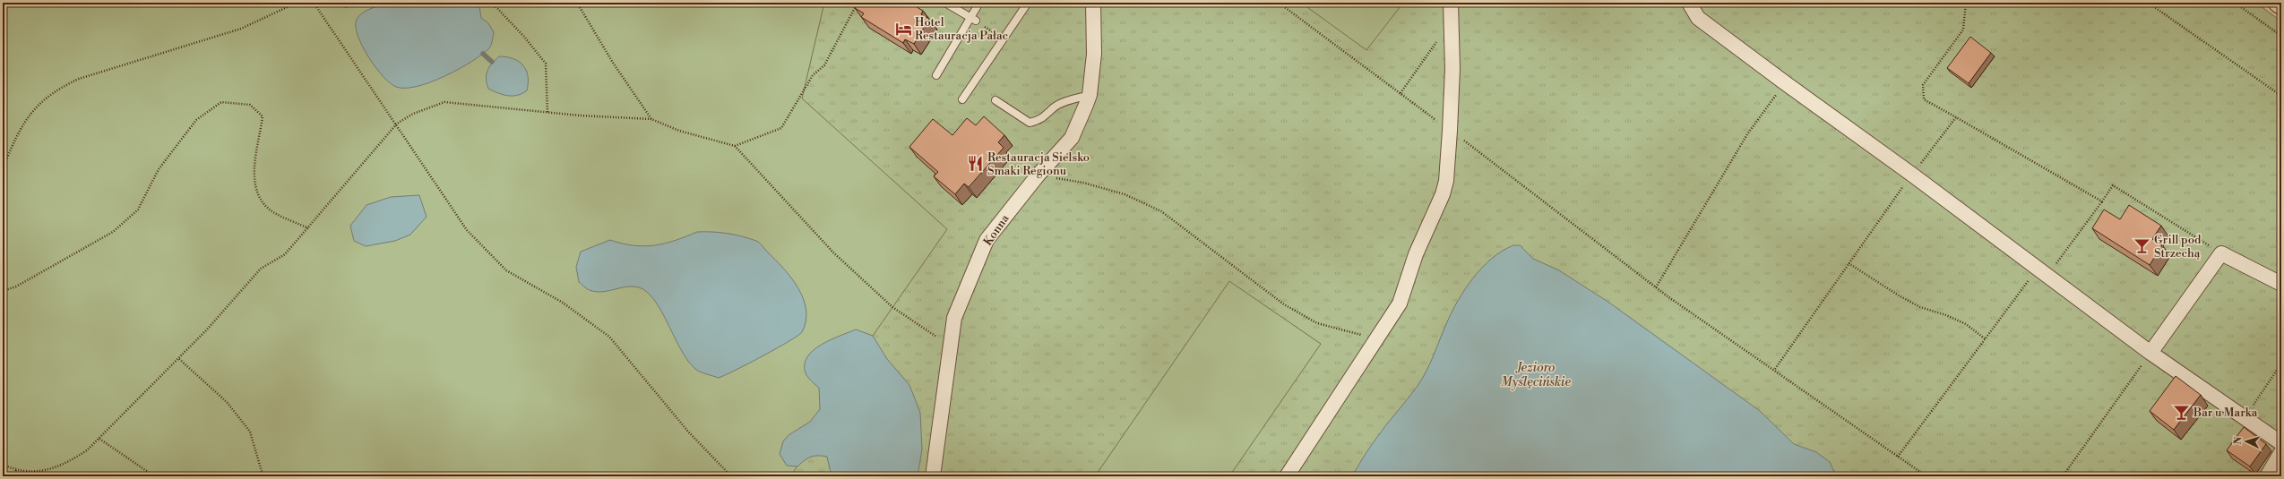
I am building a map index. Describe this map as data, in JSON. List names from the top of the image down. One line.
{"streets":{"street":["Konna"]},"water":["Jezioro Myślęcińskie"],"places":{"hotel":["Hotel Restauracja Pałac"],"restaurant":["Restauracja Sielsko Smaki Regionu"],"bar":["Grill pod Strzechą","Bar u Marka"]},"north":"left"}
